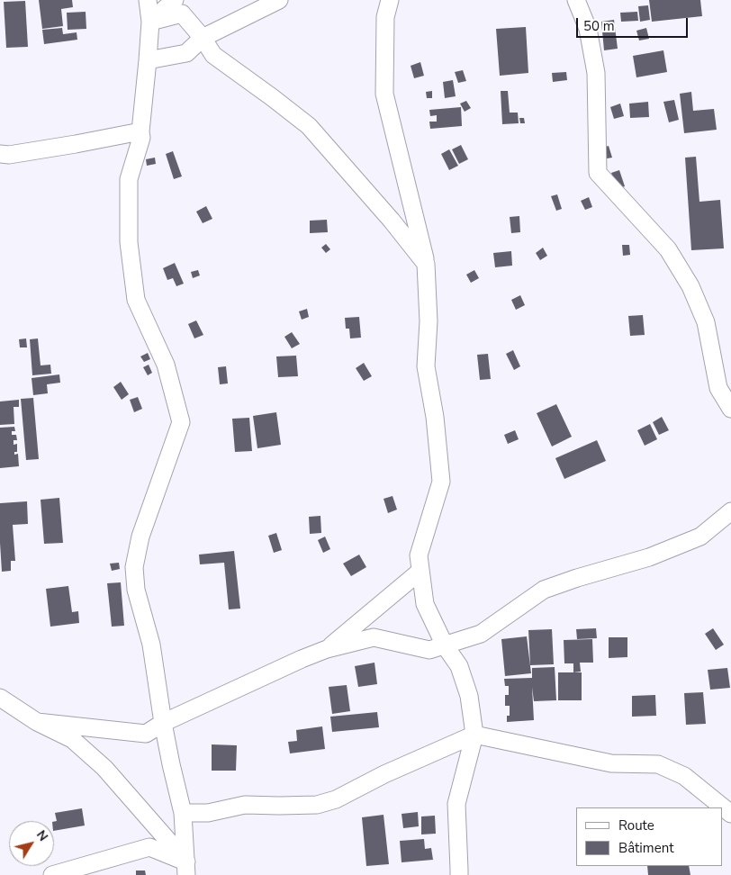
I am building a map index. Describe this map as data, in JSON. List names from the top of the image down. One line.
{"legend":["Route","Bâtiment"],"scale_bar":"50 m","north":"top right"}
